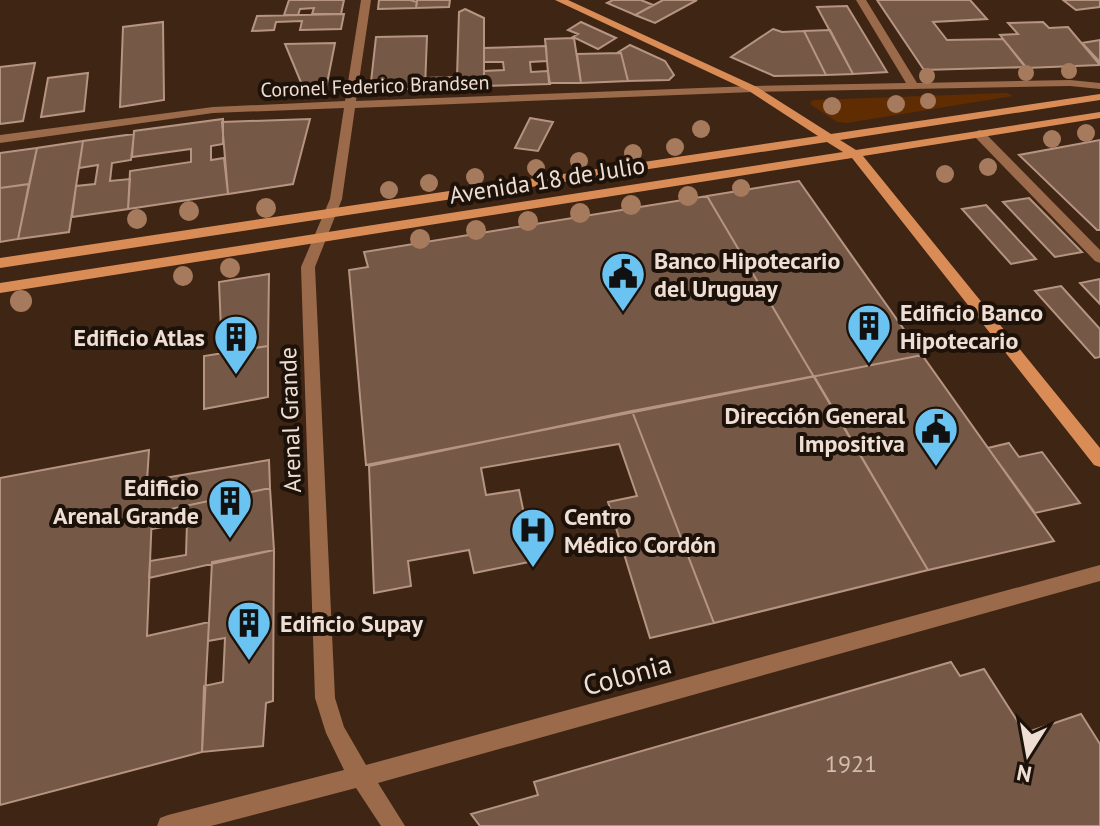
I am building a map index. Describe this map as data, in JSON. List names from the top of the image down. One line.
{"streets":{"main road":["Avenida 18 de Julio"],"street":["Coronel Federico Brandsen","Arenal Grande","Colonia"]},"crossings":[["Coronel Federico Brandsen","Arenal Grande"],["Avenida 18 de Julio","Arenal Grande"],["Arenal Grande","Colonia"]],"places":{"public building":["Banco Hipotecario del Uruguay","Dirección General Impositiva"],"building":["Edificio Banco Hipotecario","Edificio Atlas","Edificio Arenal Grande","Edificio Supay"],"hospital":["Centro Médico Cordón"]},"house_numbers":["1921"],"north":"bottom"}
